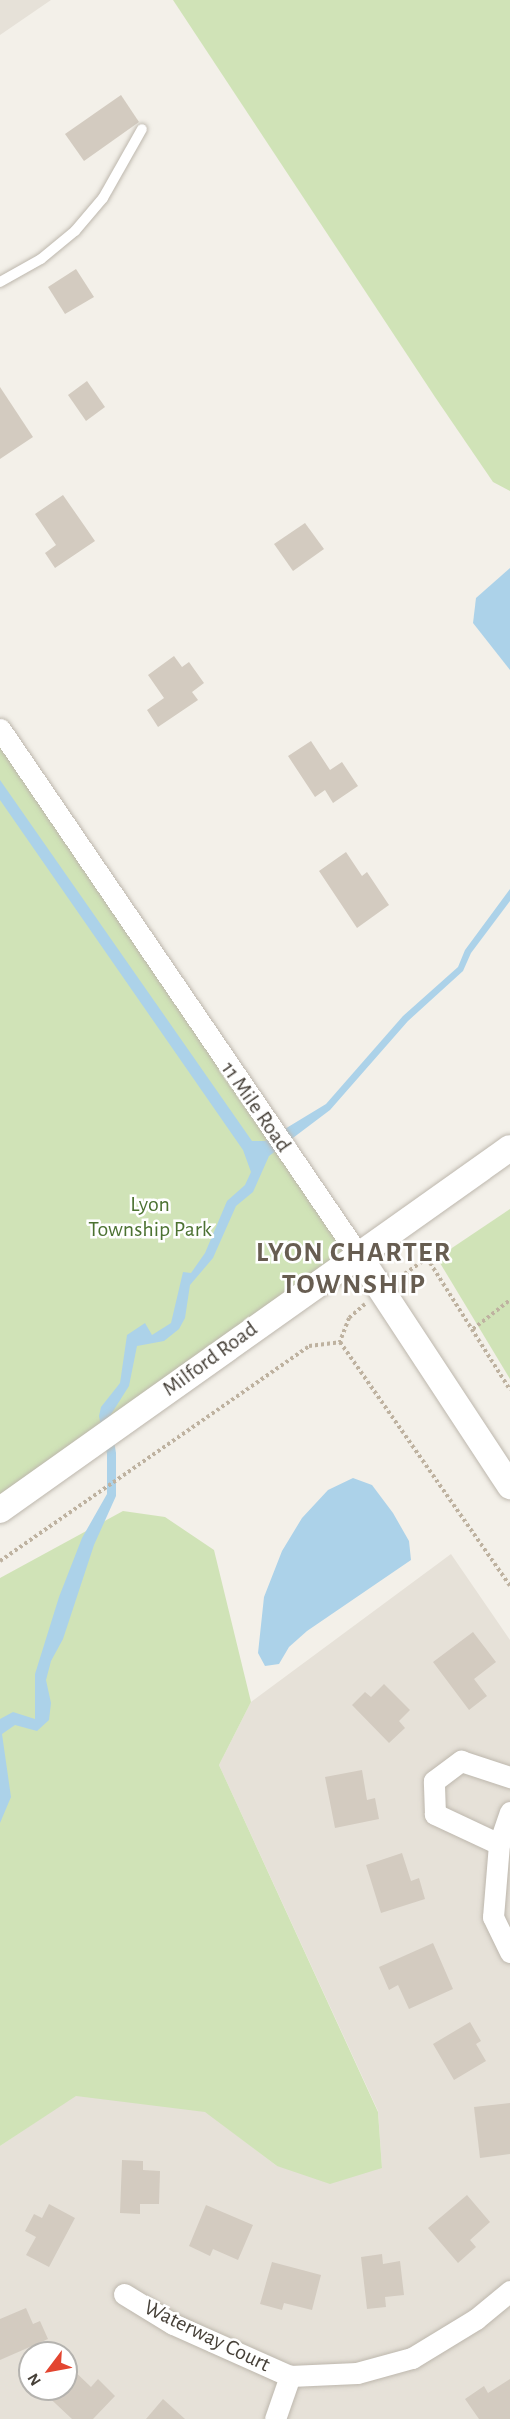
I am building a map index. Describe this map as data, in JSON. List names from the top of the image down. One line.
{"streets":{"street":["11 Mile Road","Milford Road","Waterway Court"]},"crossings":[["11 Mile Road","Milford Road"]],"districts":["LYON CHARTER TOWNSHIP"],"parks":["Lyon Township Park"],"north":"bottom left"}
